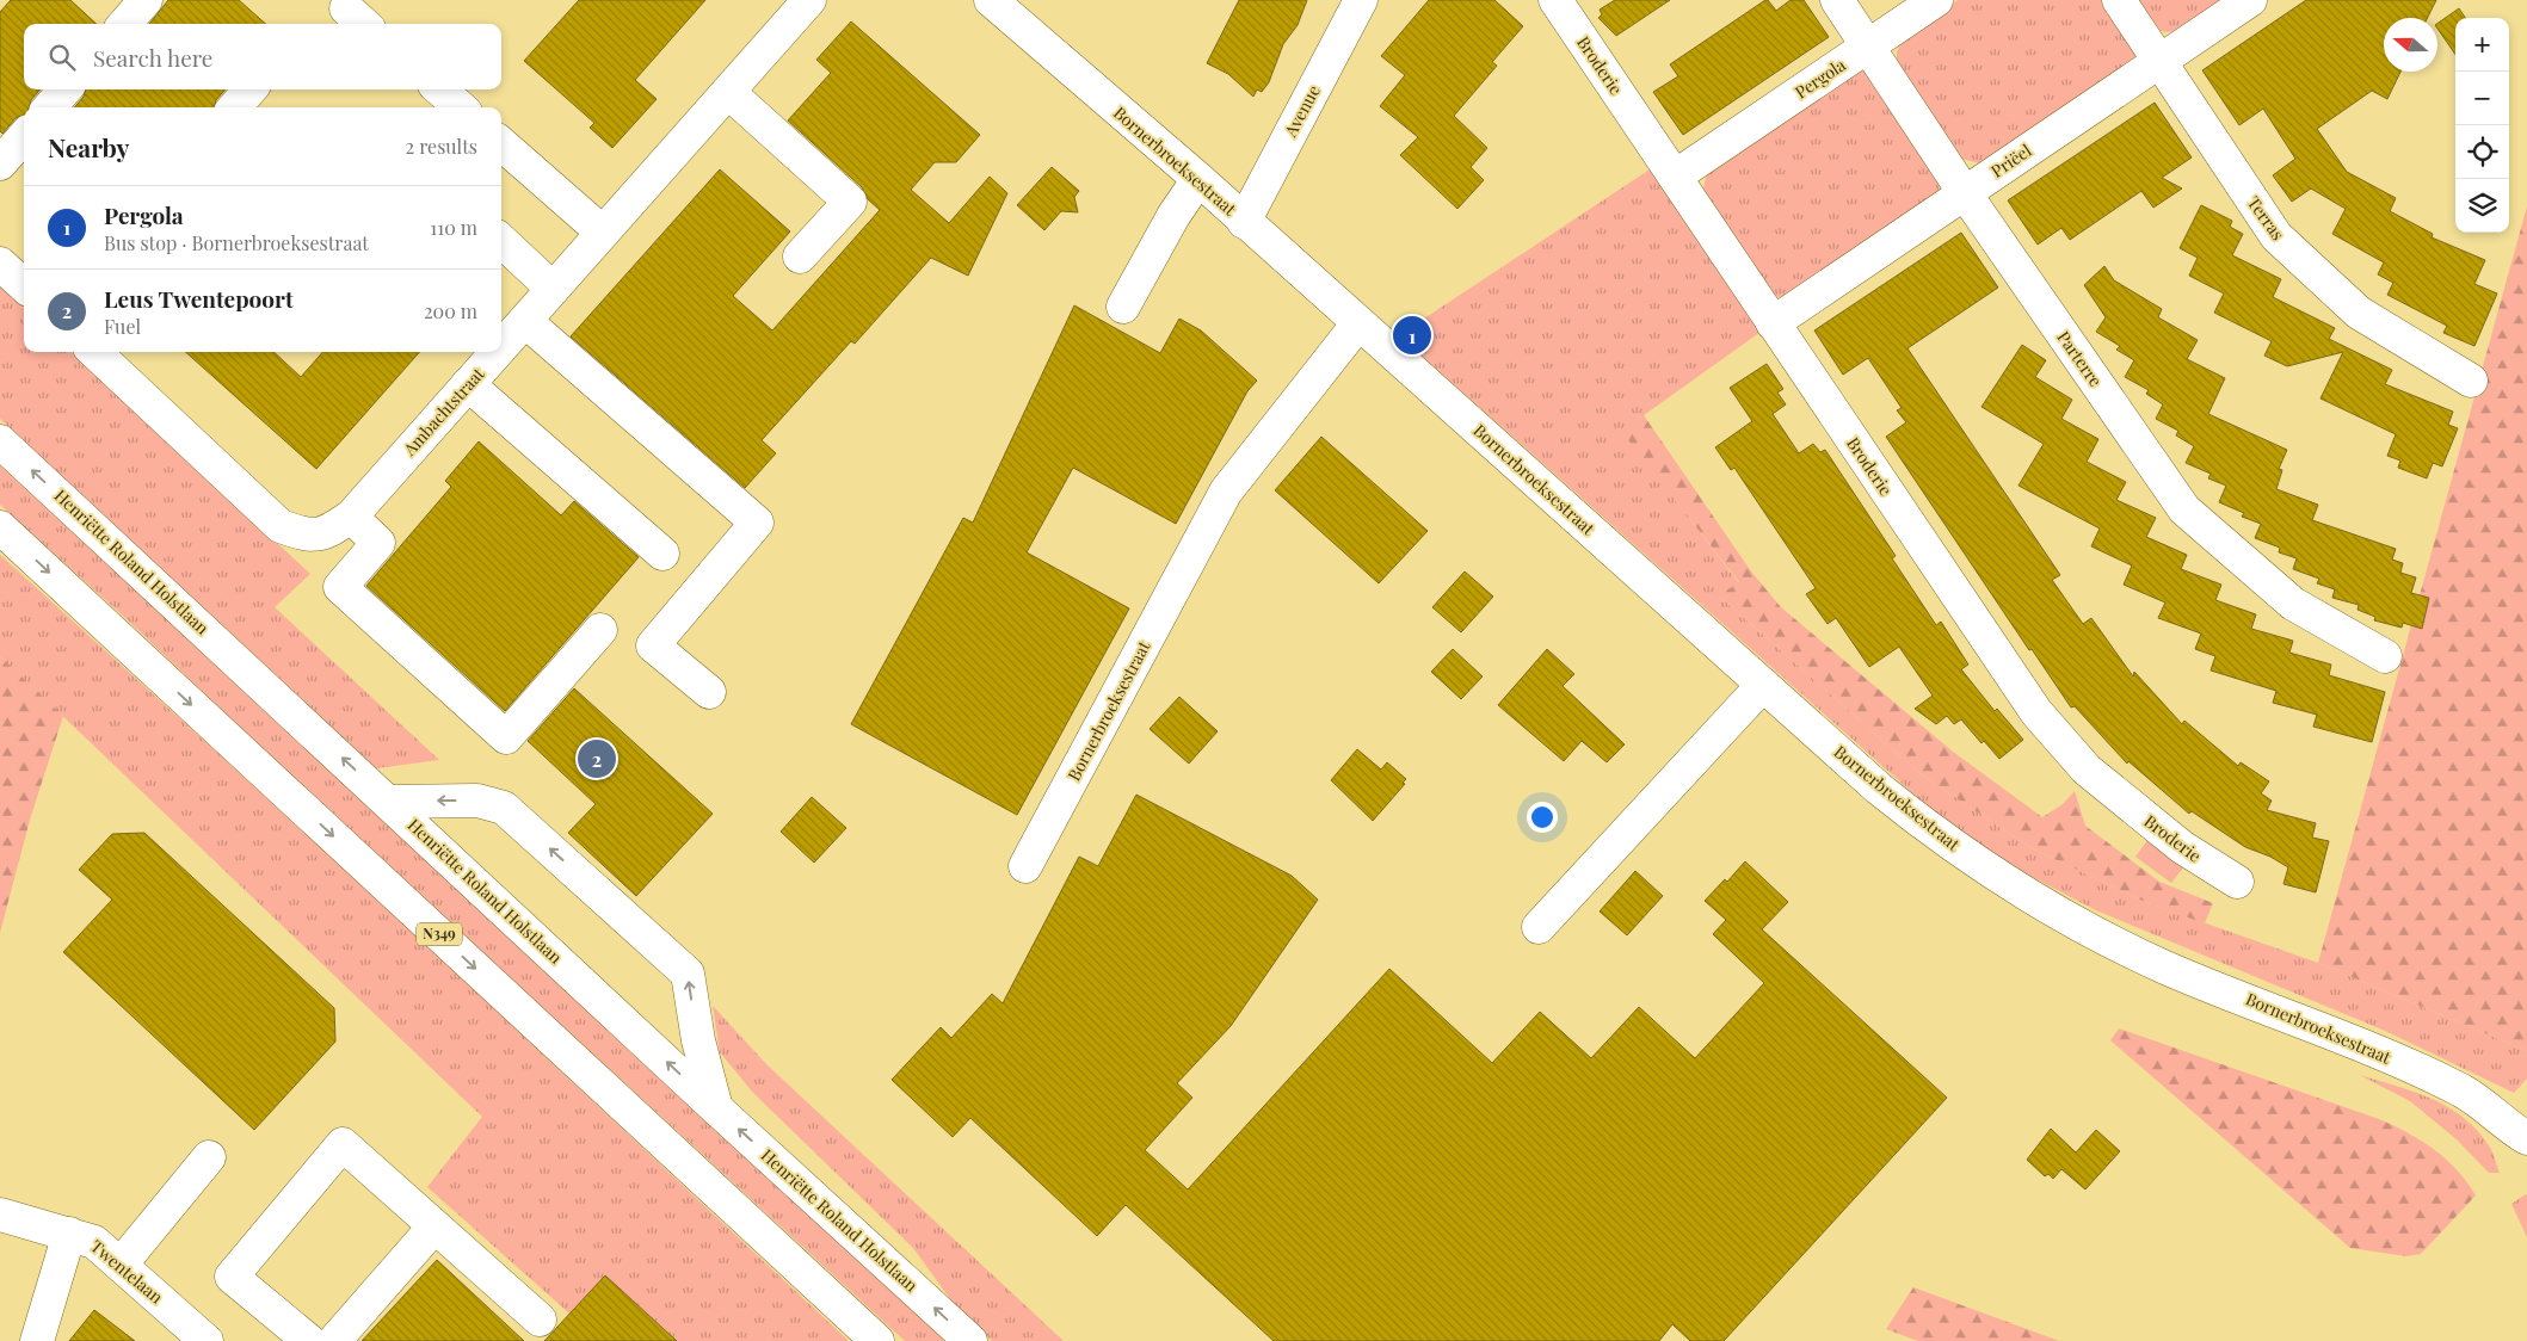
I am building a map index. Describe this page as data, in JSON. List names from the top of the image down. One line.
{"streets":{"street":["Broderie","Pergola","Avenue","Bornerbroeksestraat","Priëel","Terras","Parterre","Ambachtstraat","Henriëtte Roland Holstlaan","N349","Twentelaan"]},"crossings":[["Broderie","Pergola"],["Broderie","Priëel"],["Pergola","Parterre"],["Avenue","Bornerbroeksestraat"],["Priëel","Terras"],["Priëel","Parterre"]],"north":"left","page":{"map_buttons":["+","−"],"search":"Search here","heading":["Nearby","2 results"],"list":[{"mark":"1","name":"Pergola","note":"Bus stop · Bornerbroeksestraat","value":"110 m"},{"mark":"2","name":"Leus Twentepoort","note":"Fuel","value":"200 m"}],"pins":["1","2"]}}
